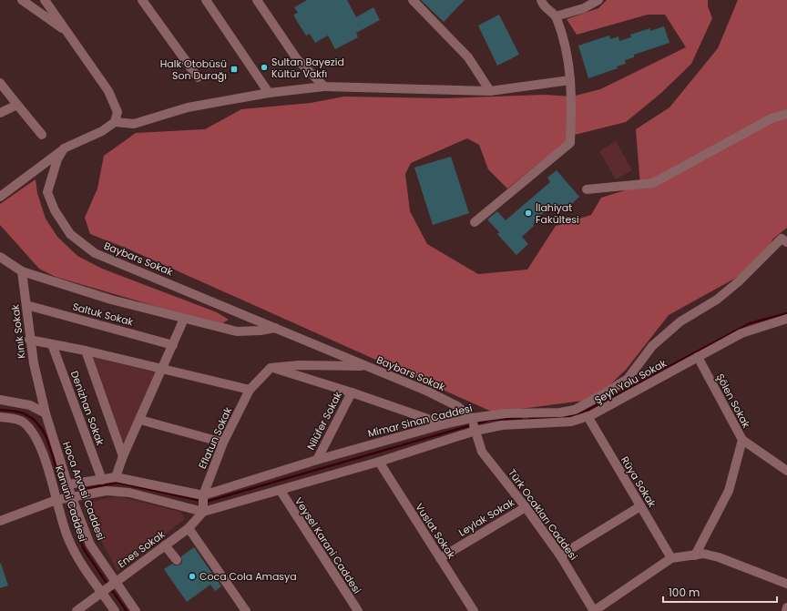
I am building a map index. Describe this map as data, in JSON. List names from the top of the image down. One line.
{"streets":{"street":["Baybars Sokak","Saltuk Sokak","Kınık Sokak","Şeyh Yolu Sokak","Şölen Sokak","Denizhan Sokak","Nilüfer Sokak","Mimar Sinan Caddesi","Eflatun Sokak","Rüya Sokak","Hoca Arvasi Caddesi","Kanuni Caddesi","Türk Ocakları Caddesi","Leylak Sokak","Vuslat Sokak","Veysel Karani Caddesi","Enes Sokak"]},"crossings":[["Baybars Sokak","Mimar Sinan Caddesi"],["Baybars Sokak","Türk Ocakları Caddesi"],["Saltuk Sokak","Kınık Sokak"],["Kınık Sokak","Hoca Arvasi Caddesi"],["Şeyh Yolu Sokak","Şölen Sokak"],["Şeyh Yolu Sokak","Rüya Sokak"],["Şeyh Yolu Sokak","Türk Ocakları Caddesi"],["Denizhan Sokak","Mimar Sinan Caddesi"],["Nilüfer Sokak","Mimar Sinan Caddesi"],["Mimar Sinan Caddesi","Eflatun Sokak"],["Mimar Sinan Caddesi","Hoca Arvasi Caddesi"],["Mimar Sinan Caddesi","Türk Ocakları Caddesi"],["Hoca Arvasi Caddesi","Enes Sokak"],["Kanuni Caddesi","Enes Sokak"],["Türk Ocakları Caddesi","Leylak Sokak"],["Leylak Sokak","Vuslat Sokak"]],"places":{"other":["Sultan Bayezid Kültür Vakfı","İlahiyat Fakültesi","Coca Cola Amasya"],"transit":["Halk Otobüsü Son Durağı"]},"scale_bar":"100 m"}
